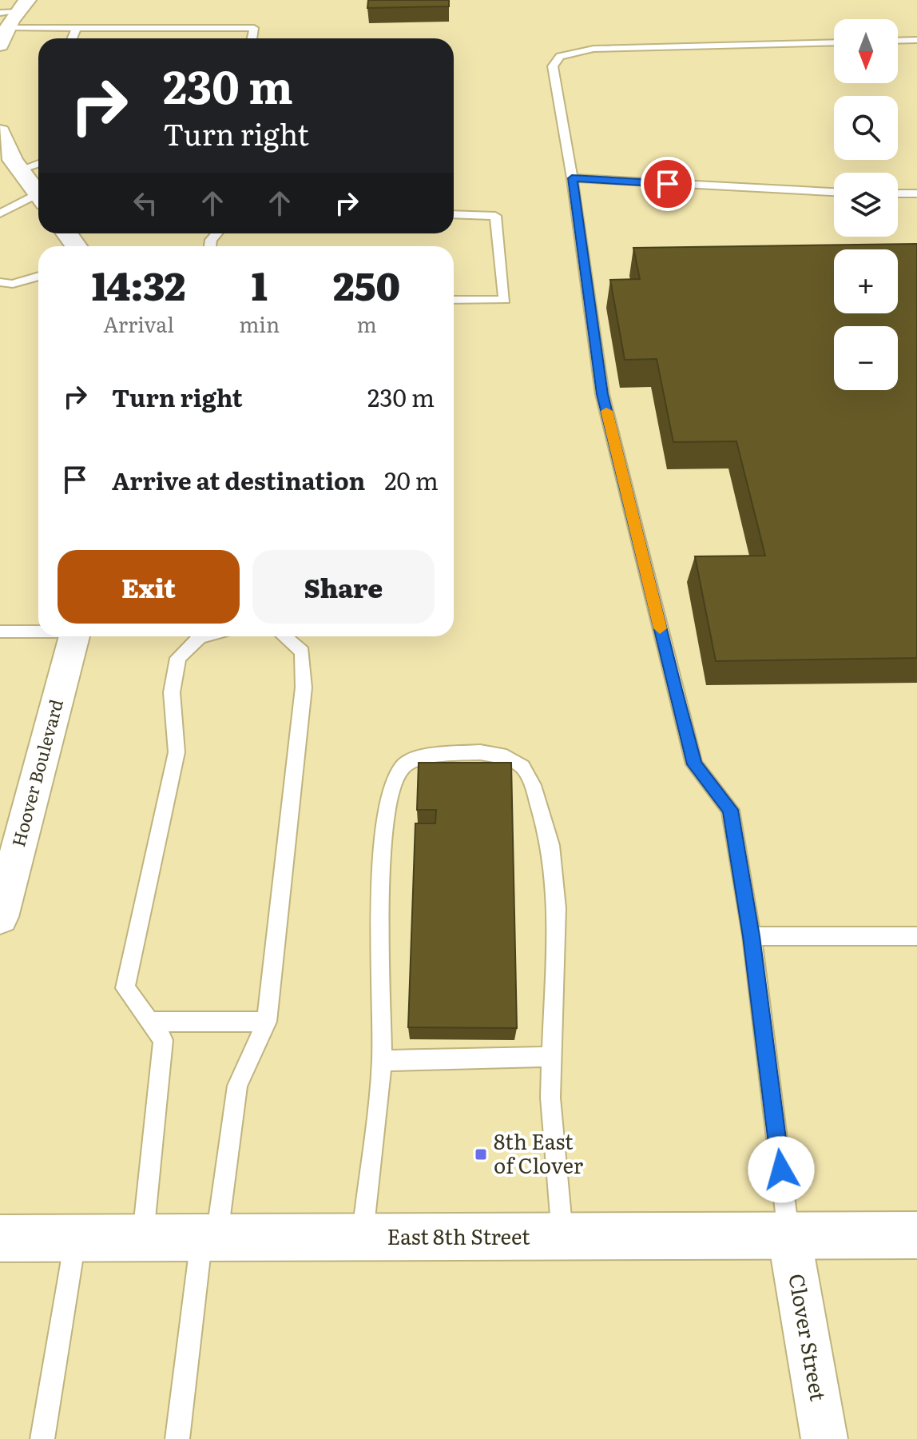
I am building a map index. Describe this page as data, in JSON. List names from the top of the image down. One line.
{"streets":{"main road":["East 8th Street"],"street":["Hoover Boulevard","Clover Street"]},"crossings":[["East 8th Street","Clover Street"]],"places":{"transit":["8th East of Clover"]},"north":"bottom","page":{"map_buttons":["+","−"],"turn":["230 m","Turn right"],"eta":["14:32","Arrival","1","min","250","m"],"list":[{"name":"Turn right","value":"230 m"},{"name":"Arrive at destination","value":"20 m"}],"buttons":["Exit","Share"]}}
